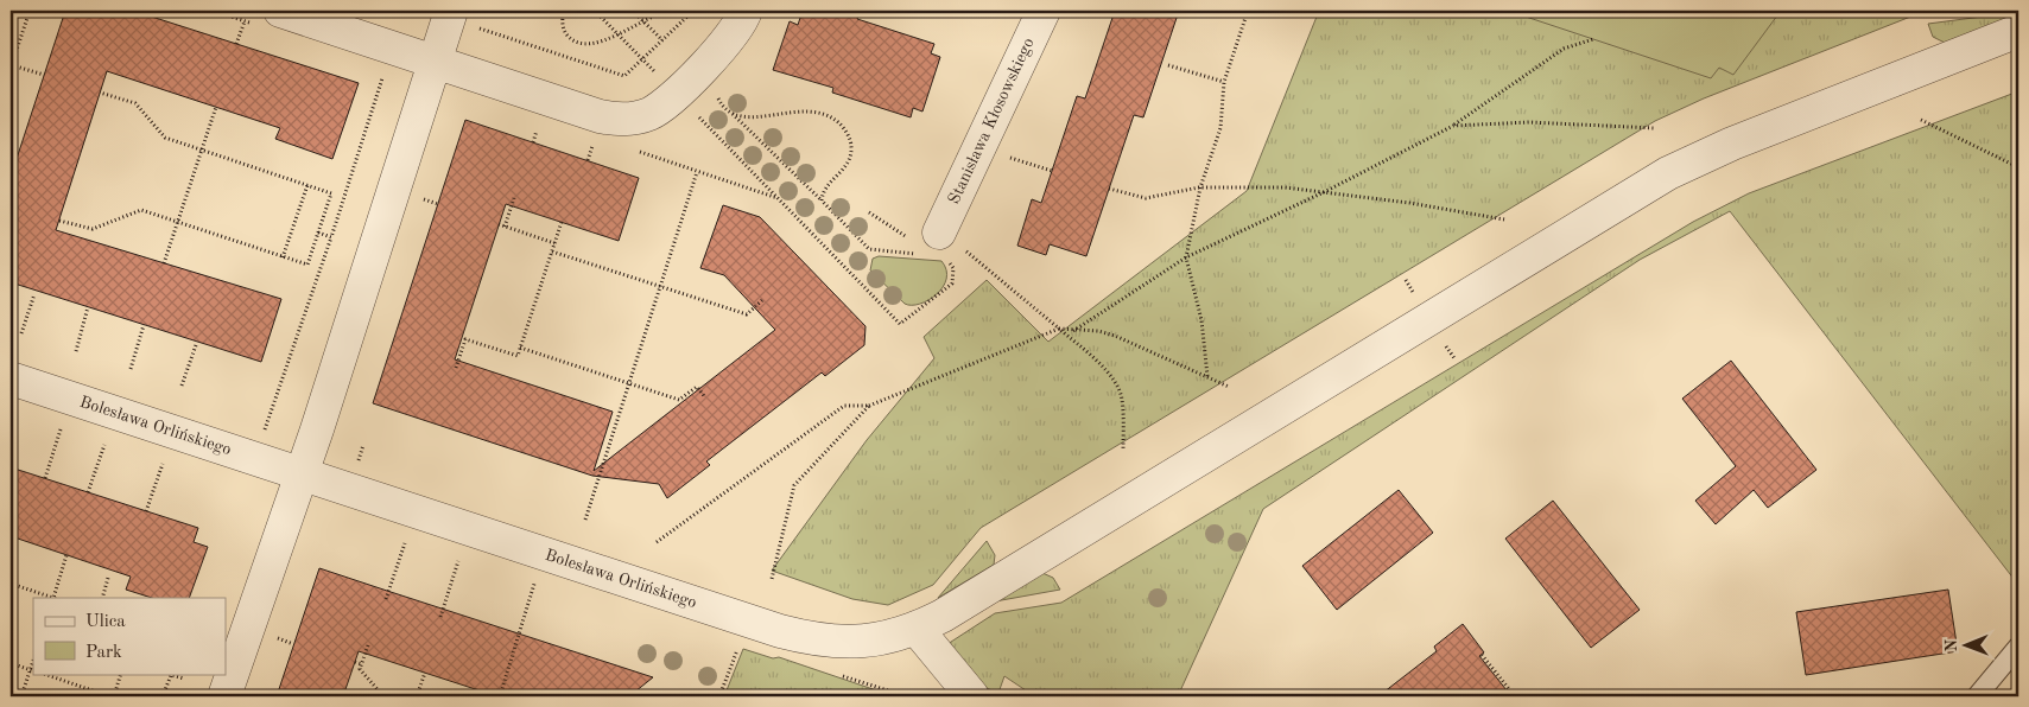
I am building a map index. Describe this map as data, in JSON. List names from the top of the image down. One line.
{"streets":{"street":["Stanisława Kłosowskiego","Bolesława Orlińskiego"]},"legend":["Ulica","Park"],"north":"left"}
